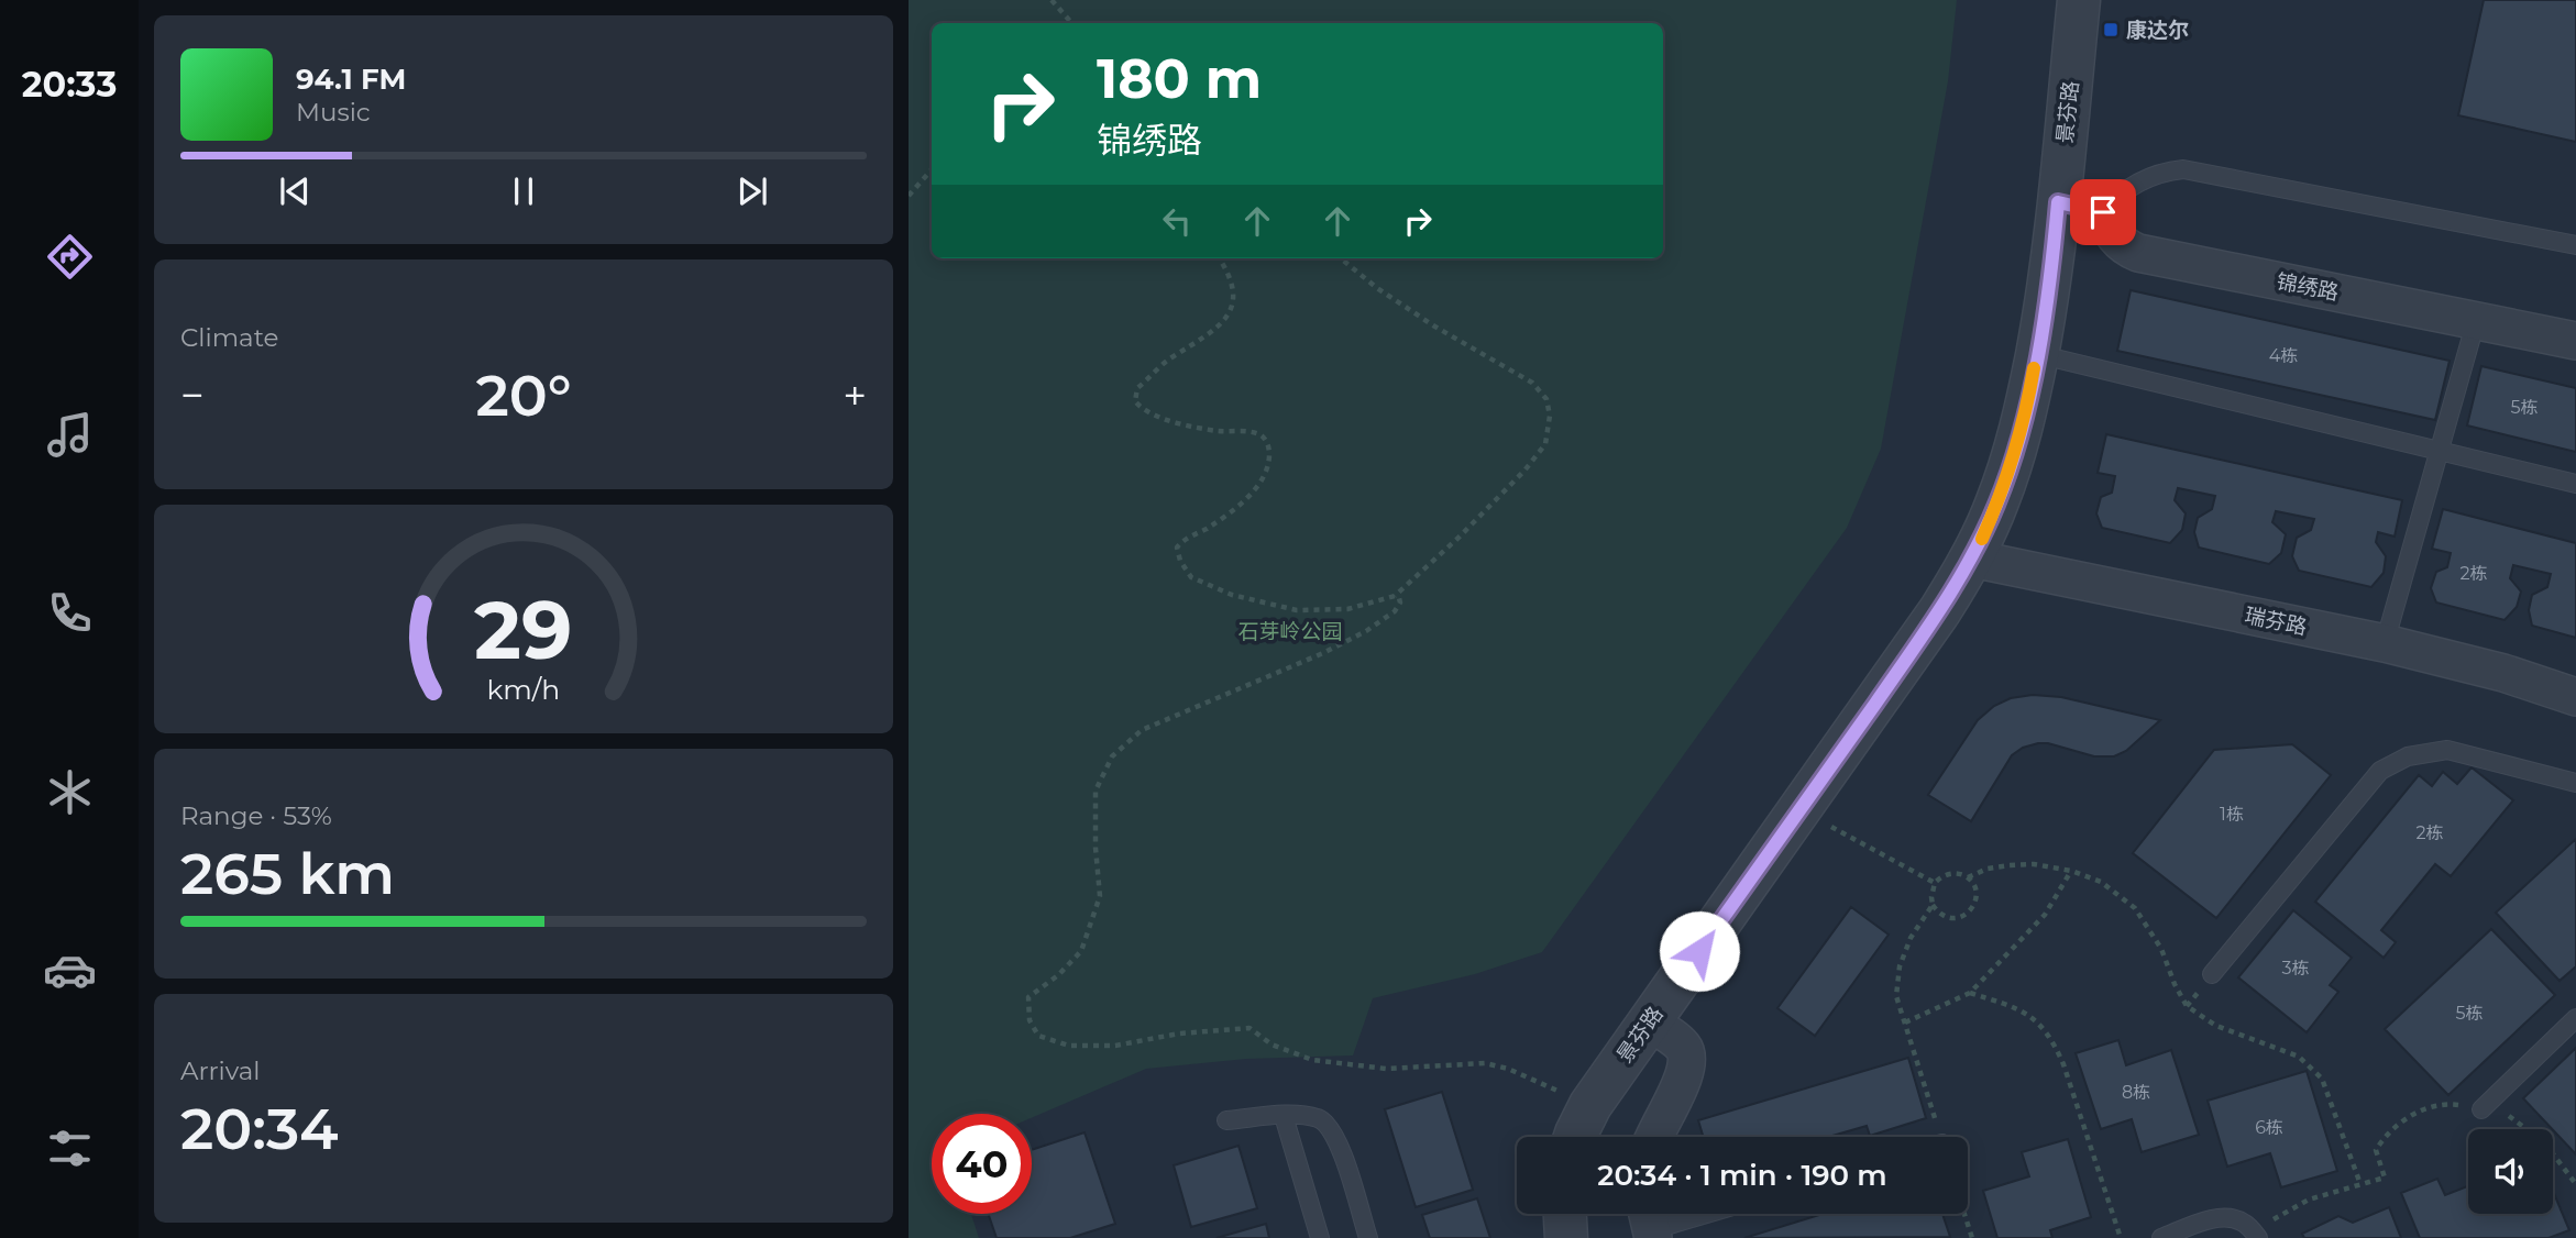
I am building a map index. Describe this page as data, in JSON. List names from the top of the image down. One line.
{"streets":{"street":["景芬路","锦绣路","瑞芬路"]},"crossings":[["景芬路","瑞芬路"]],"parks":["石芽岭公园"],"places":{"transit":["康达尔"]},"house_numbers":["4栋","5栋","2栋","1栋","2栋","3栋","5栋","8栋","6栋"],"page":{"tabs":"20:33","turn":["180 m","锦绣路"],"song":["94.1 FM","Music"],"tile":["Climate",["Range · 53%","265 km"],["Arrival","20:34"]],"heat":["−","20°","+"],"limit":"40","trip":"20:34 · 1 min · 190 m","gauge":["29","km/h"]}}
